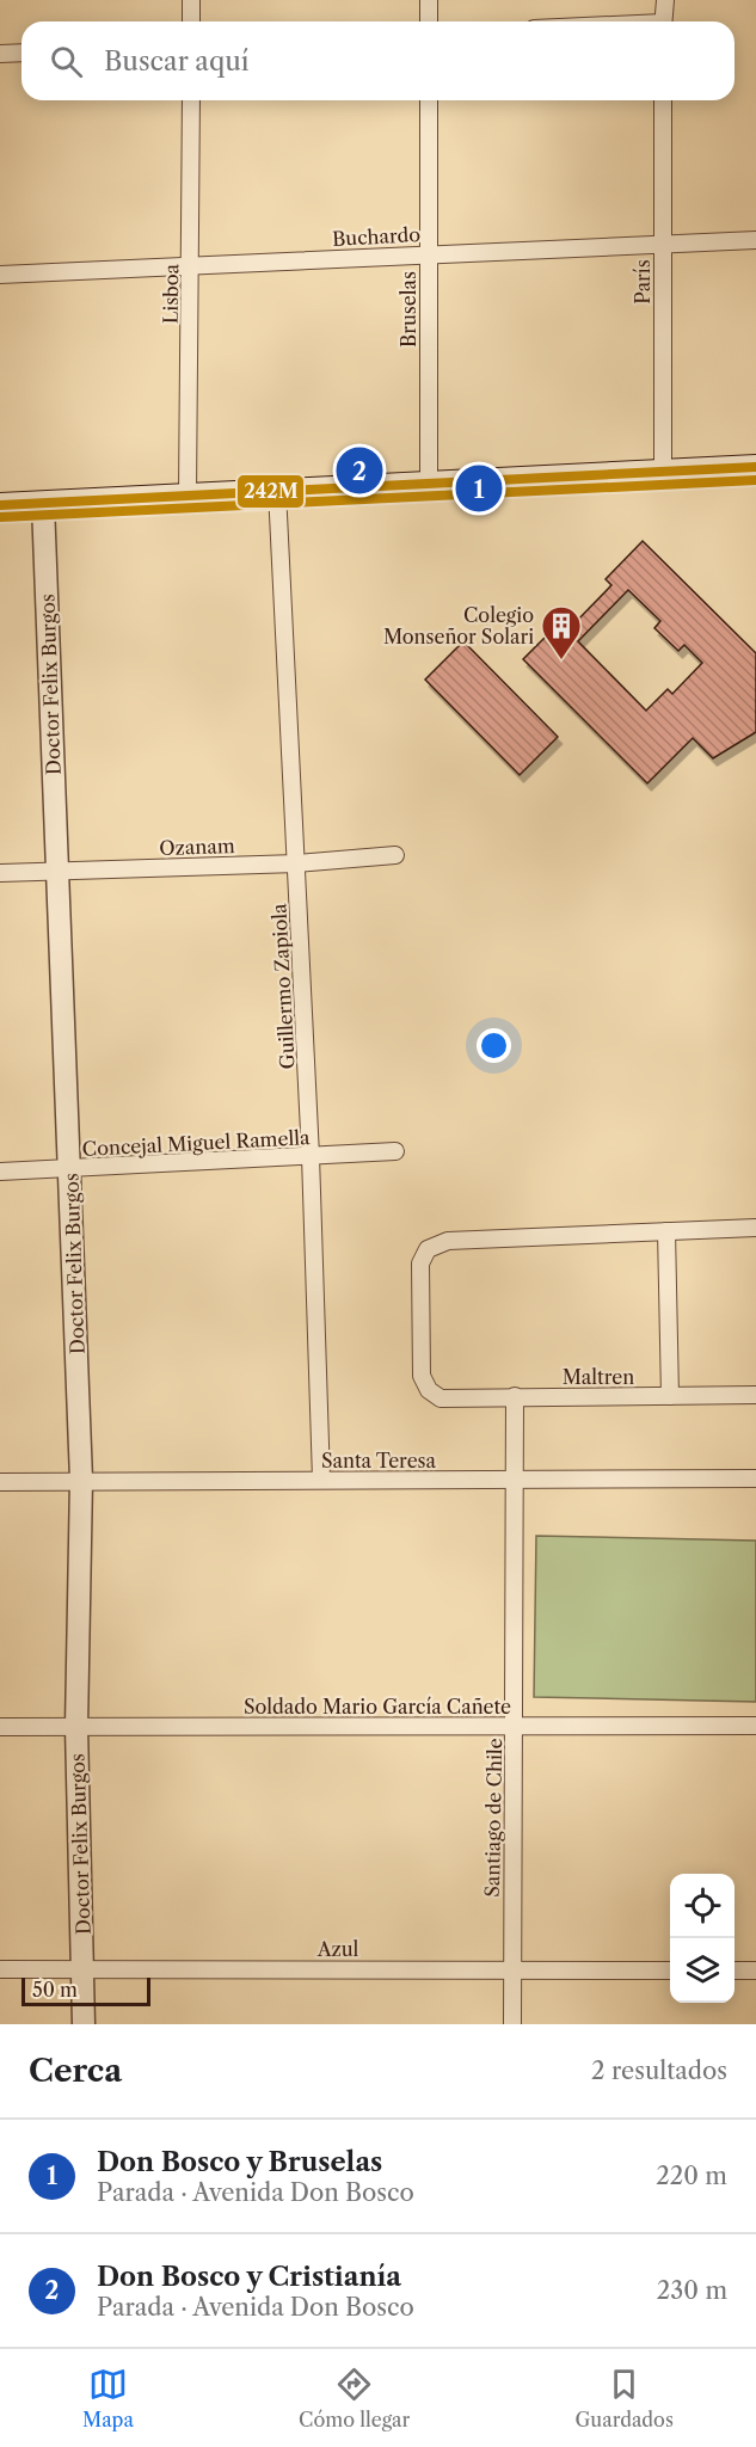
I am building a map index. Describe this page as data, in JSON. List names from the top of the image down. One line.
{"streets":{"street":["Buchardo","París","Lisboa","Bruselas","Doctor Felix Burgos","Ozanam","Guillermo Zapiola","Concejal Miguel Ramella","Maltren","Santa Teresa","Soldado Mario García Cañete","Santiago de Chile","Azul"]},"crossings":[["Buchardo","París"],["Buchardo","Lisboa"],["Buchardo","Bruselas"],["Doctor Felix Burgos","Ozanam"],["Doctor Felix Burgos","Concejal Miguel Ramella"],["Doctor Felix Burgos","Santa Teresa"],["Doctor Felix Burgos","Soldado Mario García Cañete"],["Doctor Felix Burgos","Azul"],["Ozanam","Guillermo Zapiola"],["Guillermo Zapiola","Concejal Miguel Ramella"],["Guillermo Zapiola","Santa Teresa"],["Maltren","Santiago de Chile"],["Santa Teresa","Santiago de Chile"],["Soldado Mario García Cañete","Santiago de Chile"],["Santiago de Chile","Azul"]],"places":{"building":["Colegio Monseñor Solari"]},"lines":["transit line 242M"],"scale_bar":"50 m","page":{"search":"Buscar aquí","pins":["2","1"],"scale":"50 m","heading":["Cerca","2 resultados"],"list":[{"mark":"1","name":"Don Bosco y Bruselas","note":"Parada · Avenida Don Bosco","value":"220 m"},{"mark":"2","name":"Don Bosco y Cristianía","note":"Parada · Avenida Don Bosco","value":"230 m"}],"nav":["Mapa","Cómo llegar","Guardados"]}}
